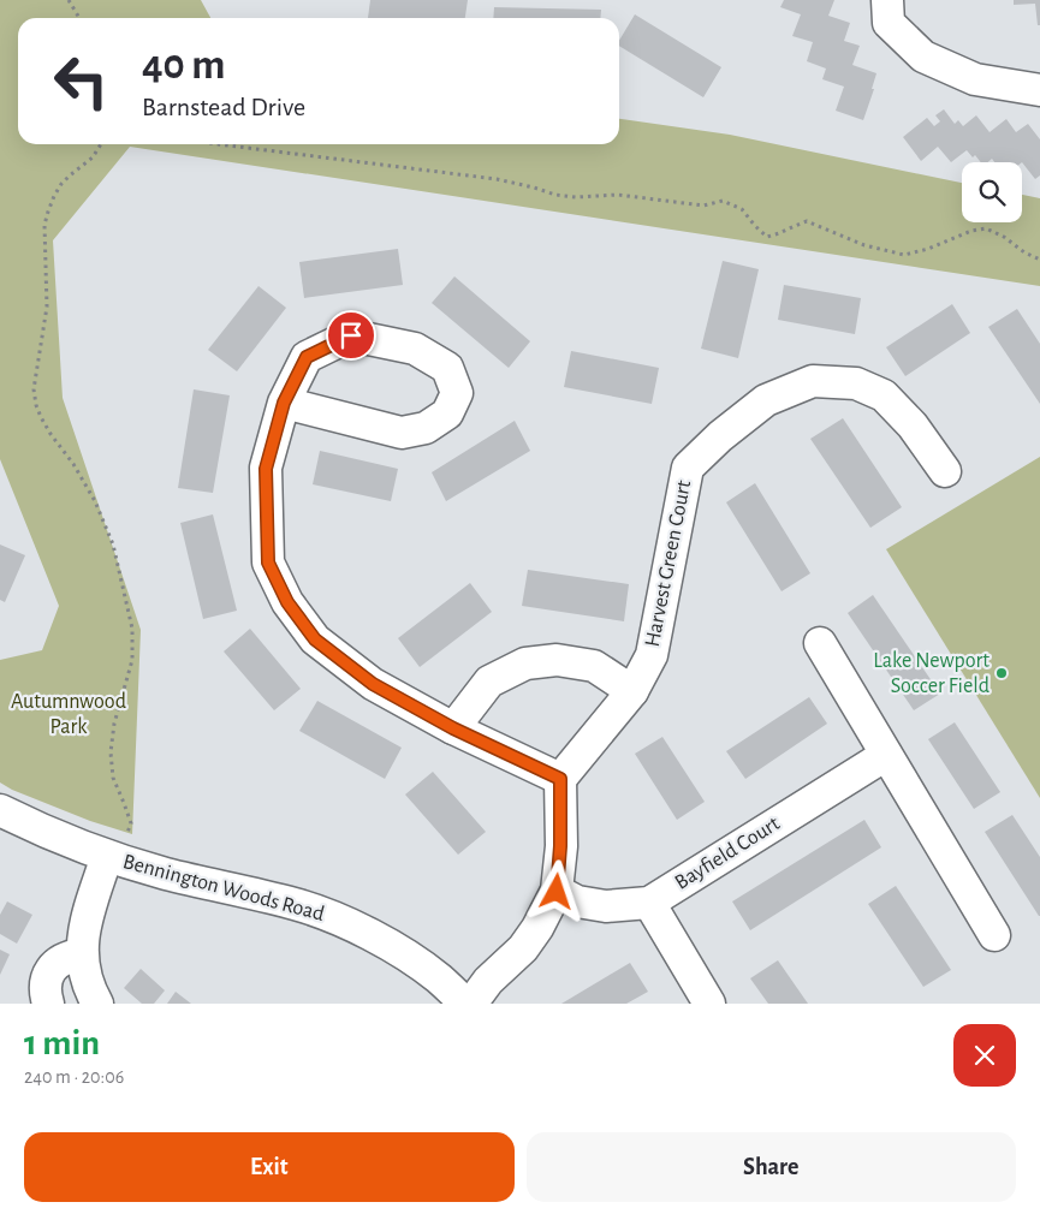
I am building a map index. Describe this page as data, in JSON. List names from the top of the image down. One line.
{"streets":{"street":["Harvest Green Court","Bayfield Court","Bennington Woods Road"]},"parks":["Autumnwood Park"],"places":["Lake Newport Soccer Field"],"page":{"turn":["40 m","Barnstead Drive"],"heading":["1 min","240 m · 20:06"],"buttons":["Exit","Share"]}}
